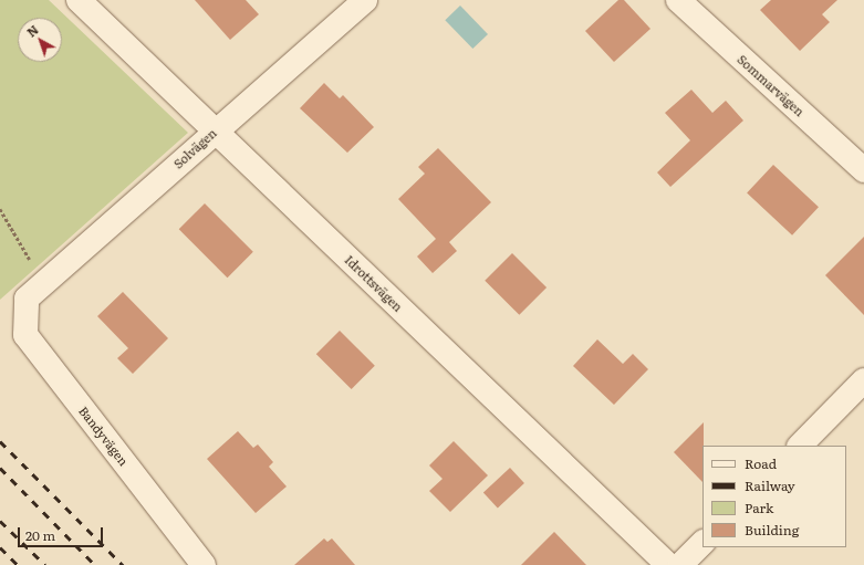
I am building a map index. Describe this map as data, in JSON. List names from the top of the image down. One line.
{"streets":{"street":["Sommarvägen","Solvägen","Idrottsvägen","Bandyvägen"]},"crossings":[["Solvägen","Idrottsvägen"],["Solvägen","Bandyvägen"]],"legend":["Road","Railway","Park","Building"],"scale_bar":"20 m","north":"top left"}
